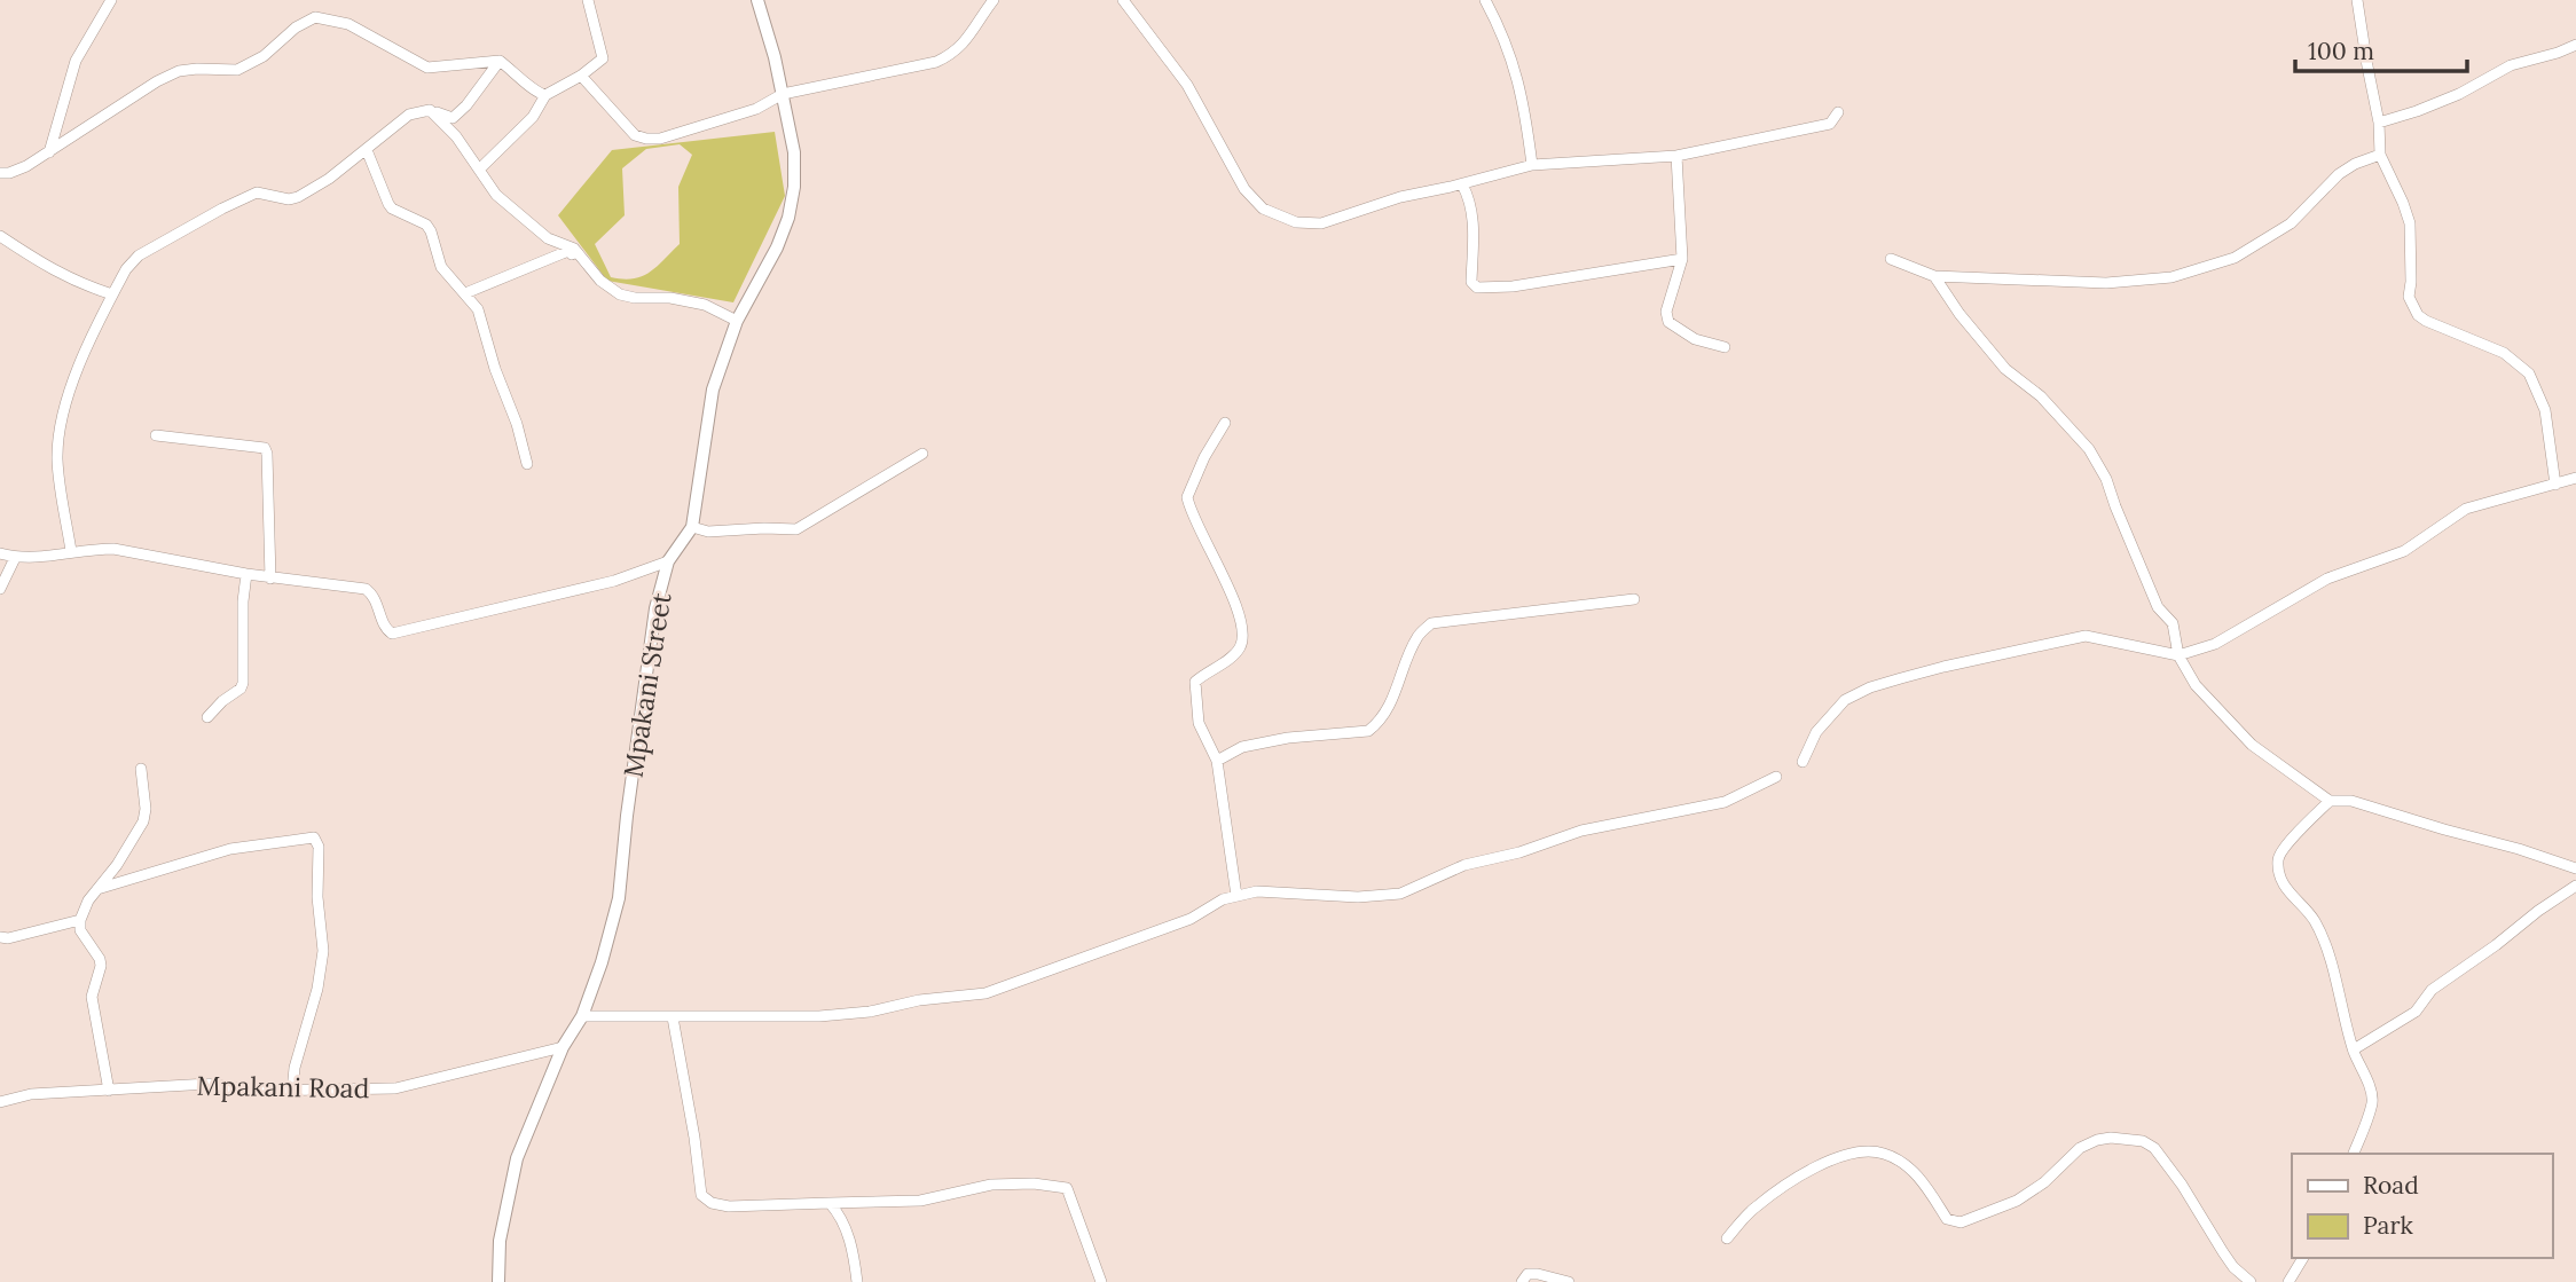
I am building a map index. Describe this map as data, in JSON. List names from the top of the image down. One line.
{"streets":{"street":["Mpakani Street","Mpakani Road"]},"crossings":[["Mpakani Street","Mpakani Road"]],"legend":["Road","Park"],"scale_bar":"100 m"}
